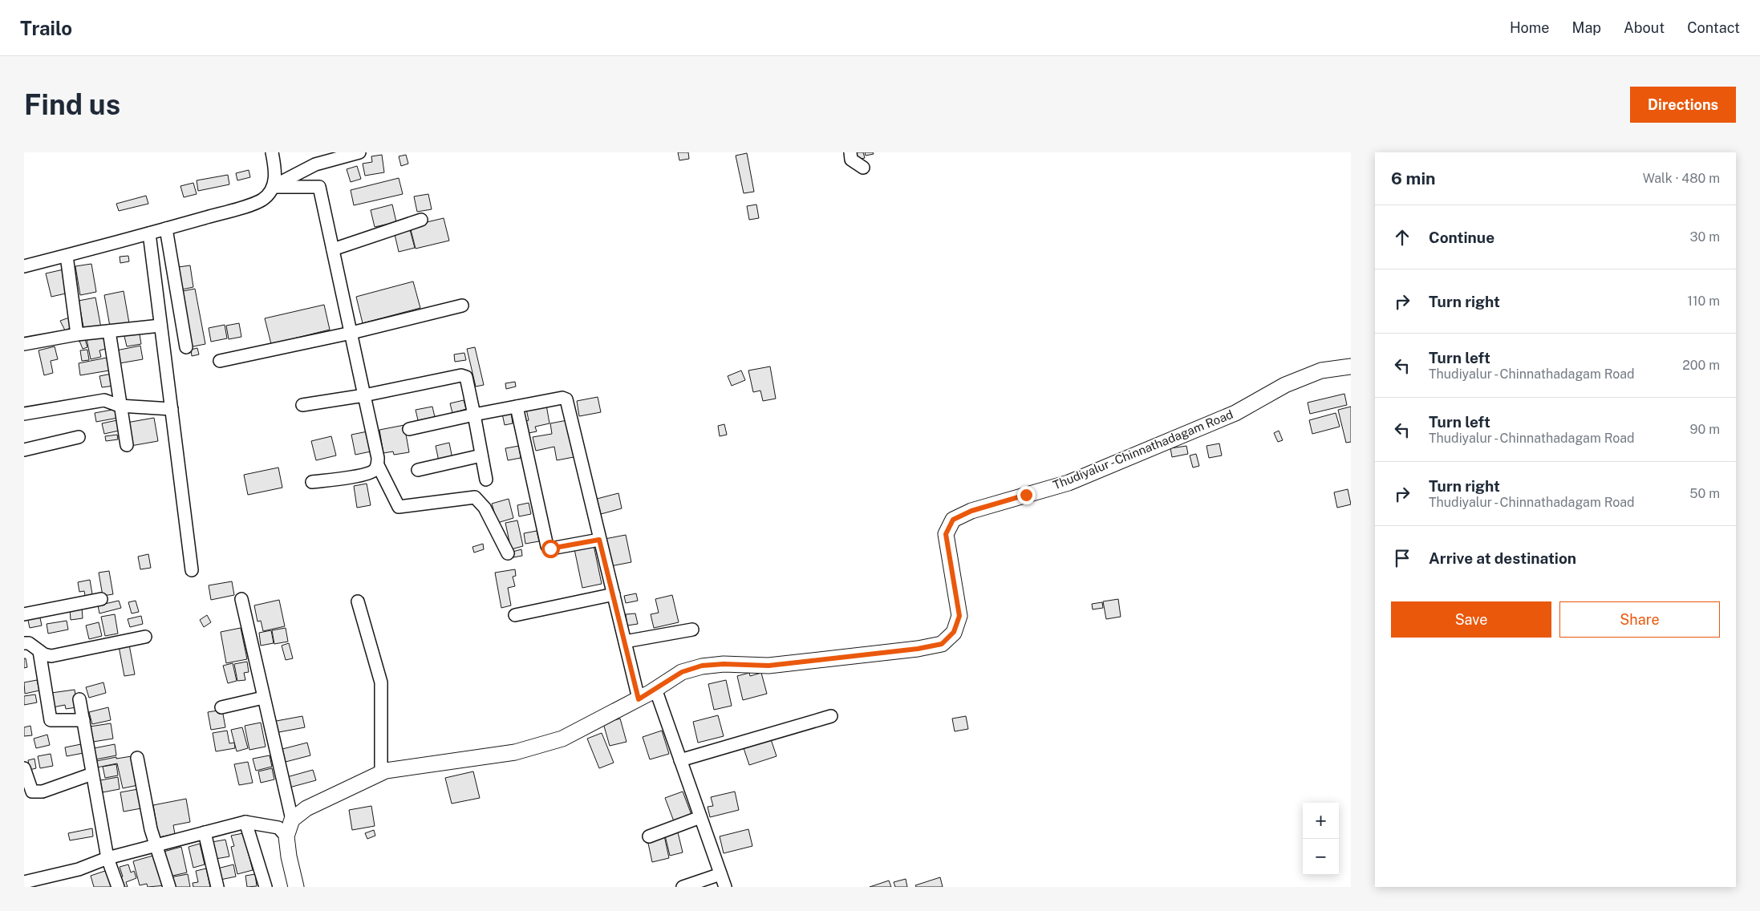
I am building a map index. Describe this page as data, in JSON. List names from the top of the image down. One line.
{"streets":{"main road":["Thudiyalur - Chinnathadagam Road"]},"page":{"header":"Trailo","nav":["Home","Map","About","Contact"],"buttons":["Directions",["Save","Share"]],"title":"Find us","heading":["6 min","Walk · 480 m"],"list":[["Continue","30 m"],["Turn right","110 m"],["Turn left","Thudiyalur - Chinnathadagam Road","200 m"],["Turn left","Thudiyalur - Chinnathadagam Road","90 m"],["Turn right","Thudiyalur - Chinnathadagam Road","50 m"],"Arrive at destination"],"map_buttons":["+","−"]}}
